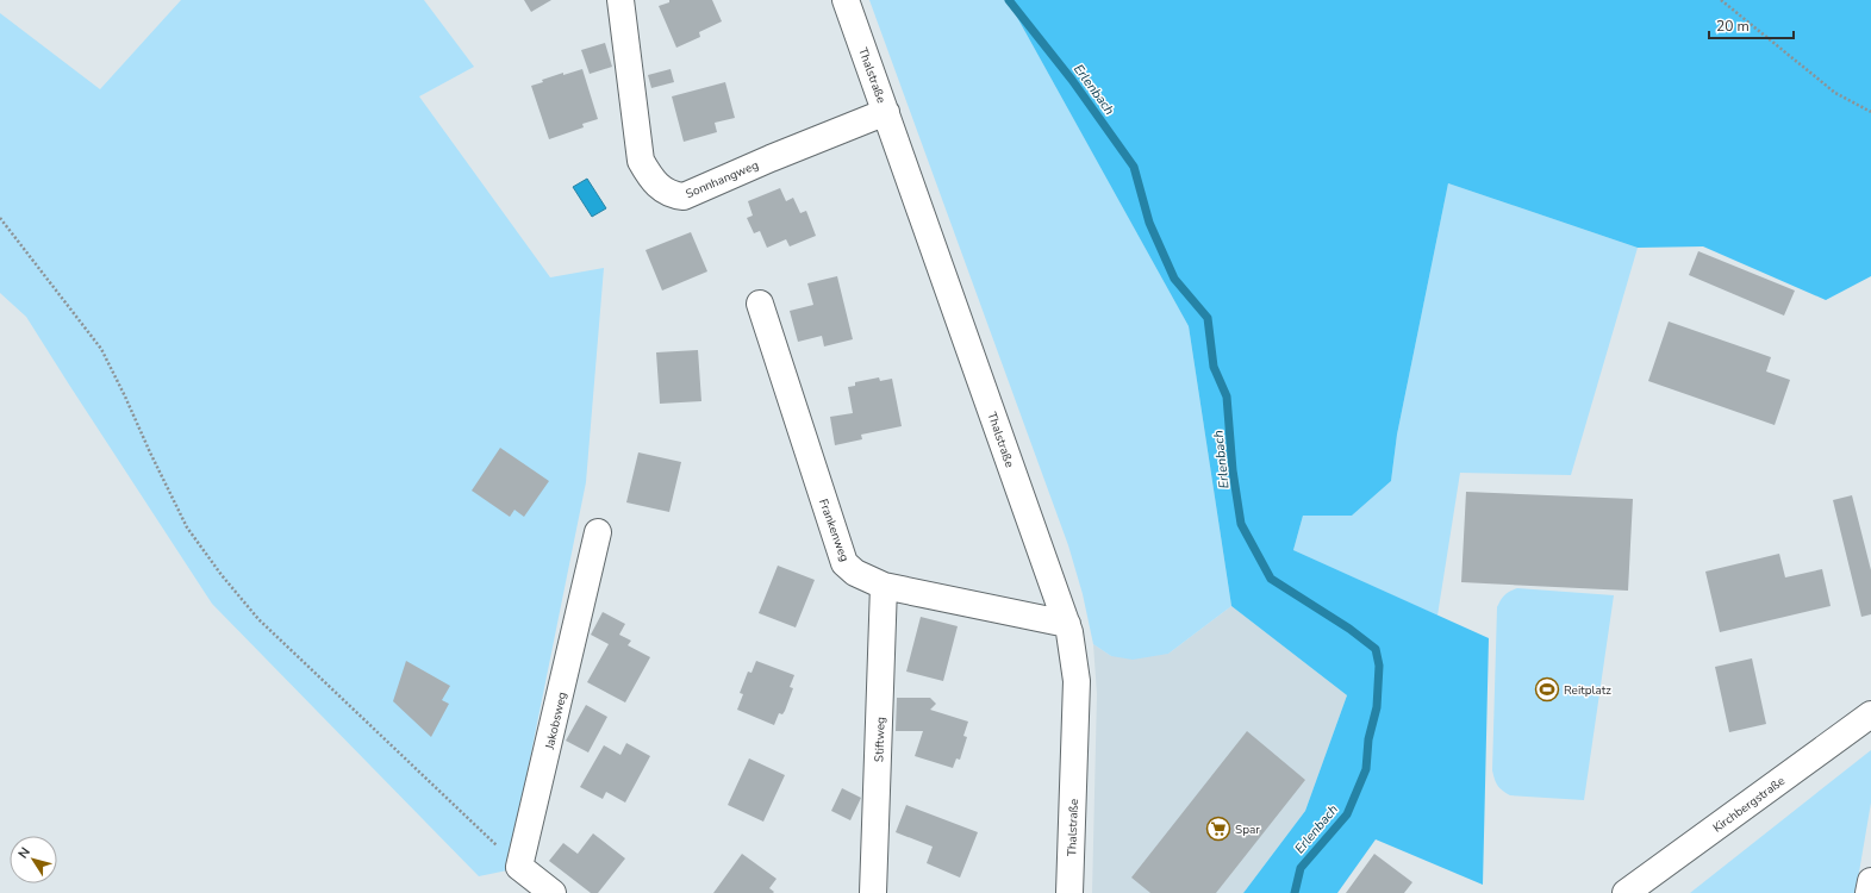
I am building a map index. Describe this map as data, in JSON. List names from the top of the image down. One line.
{"streets":{"street":["Thalstraße","Sonnhangweg","Frankenweg","Jakobsweg","Stiftweg","Kirchbergstraße"]},"crossings":[["Thalstraße","Sonnhangweg"],["Thalstraße","Frankenweg"],["Frankenweg","Stiftweg"]],"water":["Erlenbach"],"places":{"sports":["Reitplatz"],"supermarket":["Spar"]},"scale_bar":"20 m","north":"top left"}
